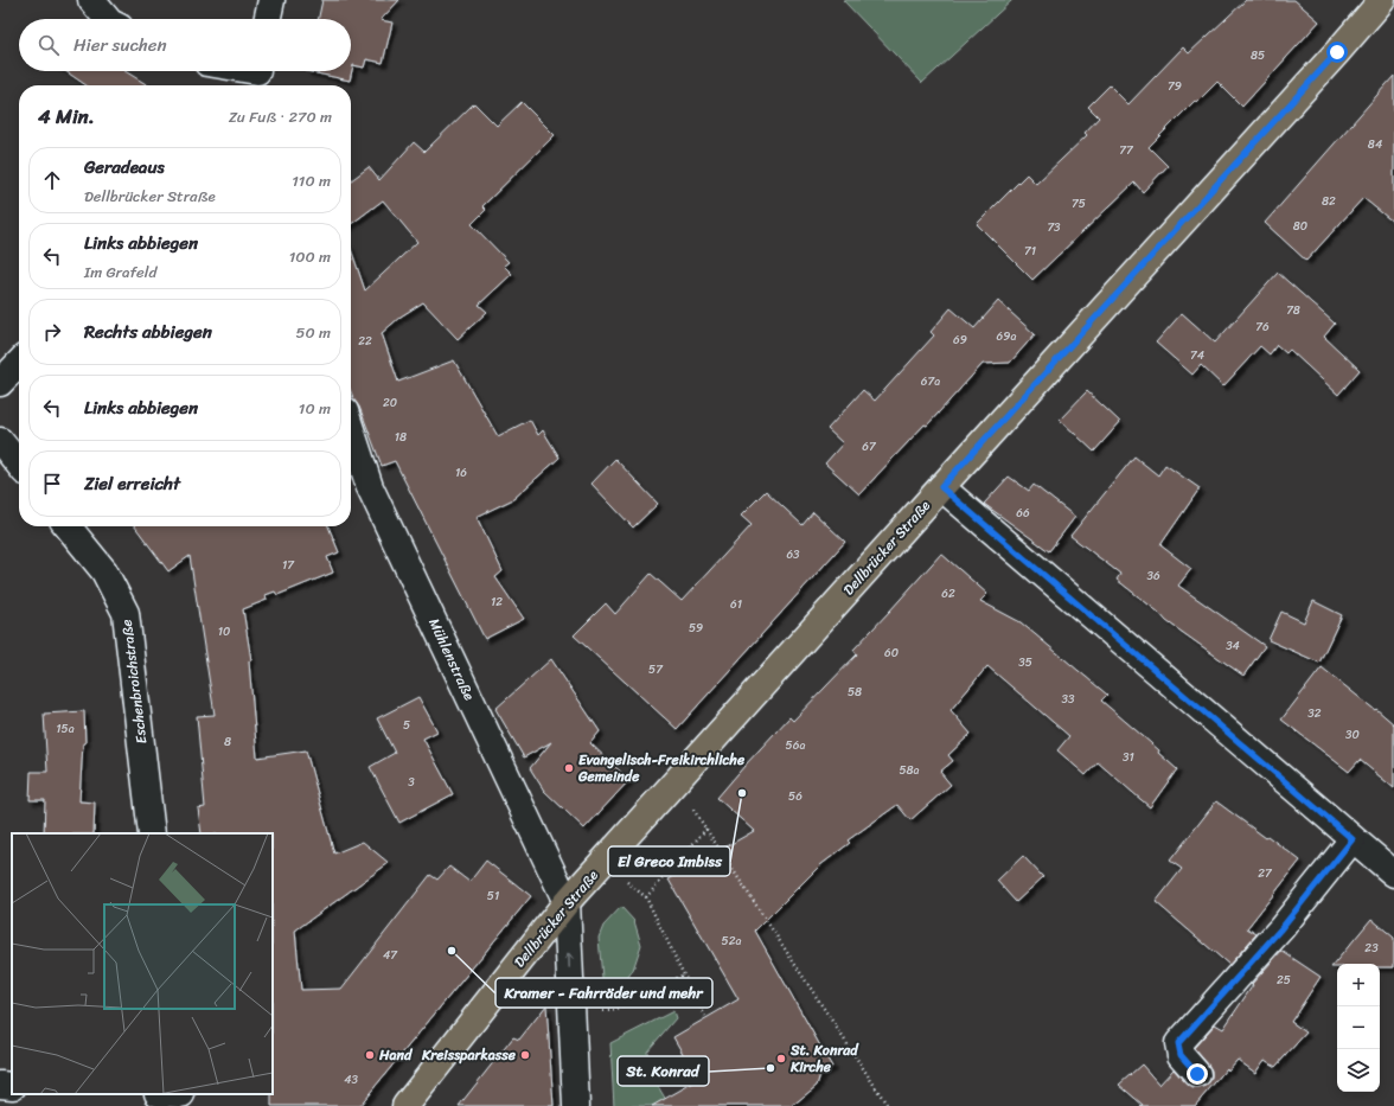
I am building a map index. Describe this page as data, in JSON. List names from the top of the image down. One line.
{"streets":{"main road":["Dellbrücker Straße"],"street":["Mühlenstraße","Eschenbroichstraße"]},"crossings":[["Dellbrücker Straße","Mühlenstraße"]],"places":["Evangelisch-Freikirchliche Gemeinde","El Greco Imbiss","Kramer - Fahrräder und mehr","Hand","Kreissparkasse","St. Konrad Kirche","St. Konrad"],"house_numbers":["85","79","84","77","82","75","80","73","71","78","76","69a","69","22","74","67a","20","18","67","16","66","63","17","36","62","12","61","59","10","34","60","35","57","58","33","32","5","15a","30","8","56a","31","58a","3","56","27","51","52a","23","47","25","43"],"page":{"search":"Hier suchen","heading":["4 Min.","Zu Fuß · 270 m"],"list":[["Geradeaus","Dellbrücker Straße","110 m"],["Links abbiegen","Im Grafeld","100 m"],["Rechts abbiegen","50 m"],["Links abbiegen","10 m"],"Ziel erreicht"],"map_buttons":["+","−"]}}
